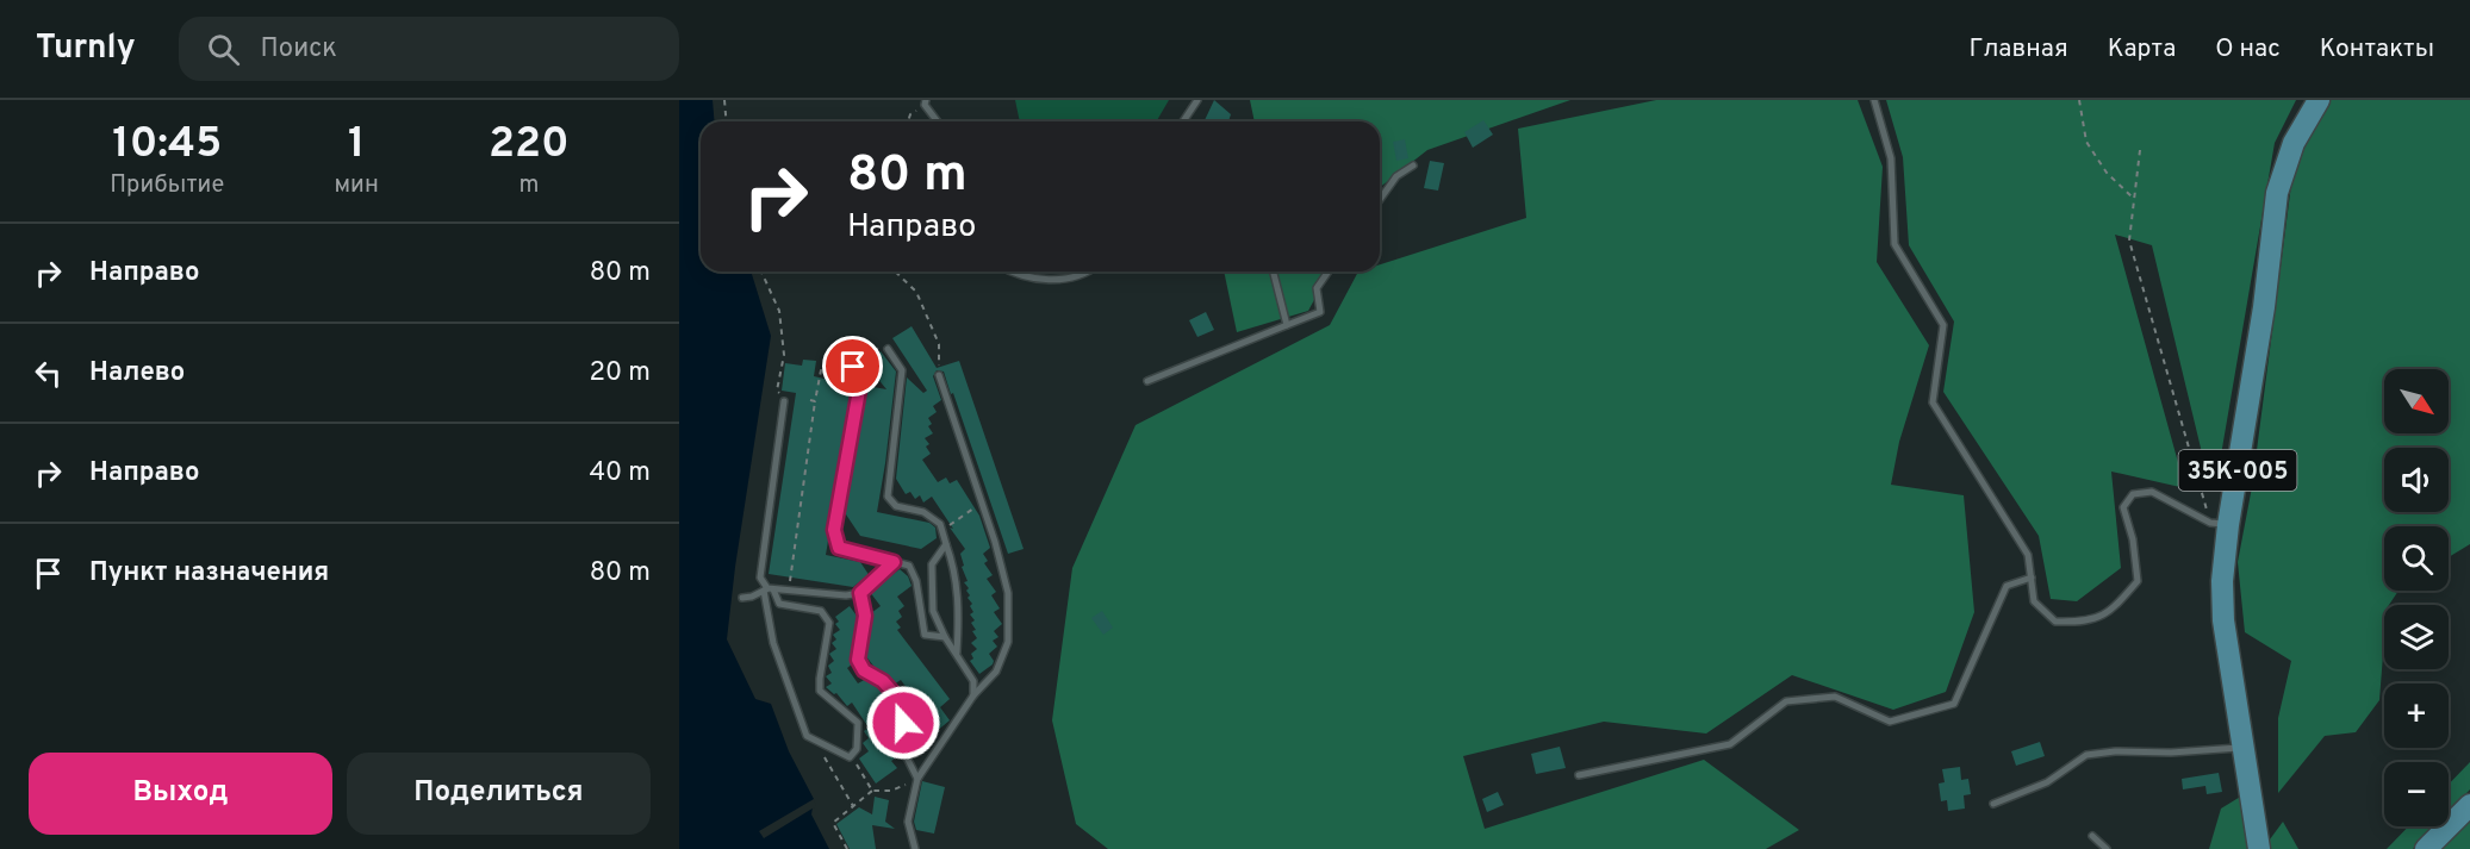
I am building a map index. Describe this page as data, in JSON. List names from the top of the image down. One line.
{"streets":{"main road":["35К-005"]},"north":"bottom right","page":{"header":"Turnly","search":"Поиск","nav":["Главная","Карта","О нас","Контакты"],"eta":["10:45","Прибытие","1","мин","220","m"],"turn":["80 m","Направо"],"list":[{"name":"Направо","value":"80 m"},{"name":"Налево","value":"20 m"},{"name":"Направо","value":"40 m"},{"name":"Пункт назначения","value":"80 m"}],"map_buttons":["+","−"],"buttons":["Выход","Поделиться"]}}
